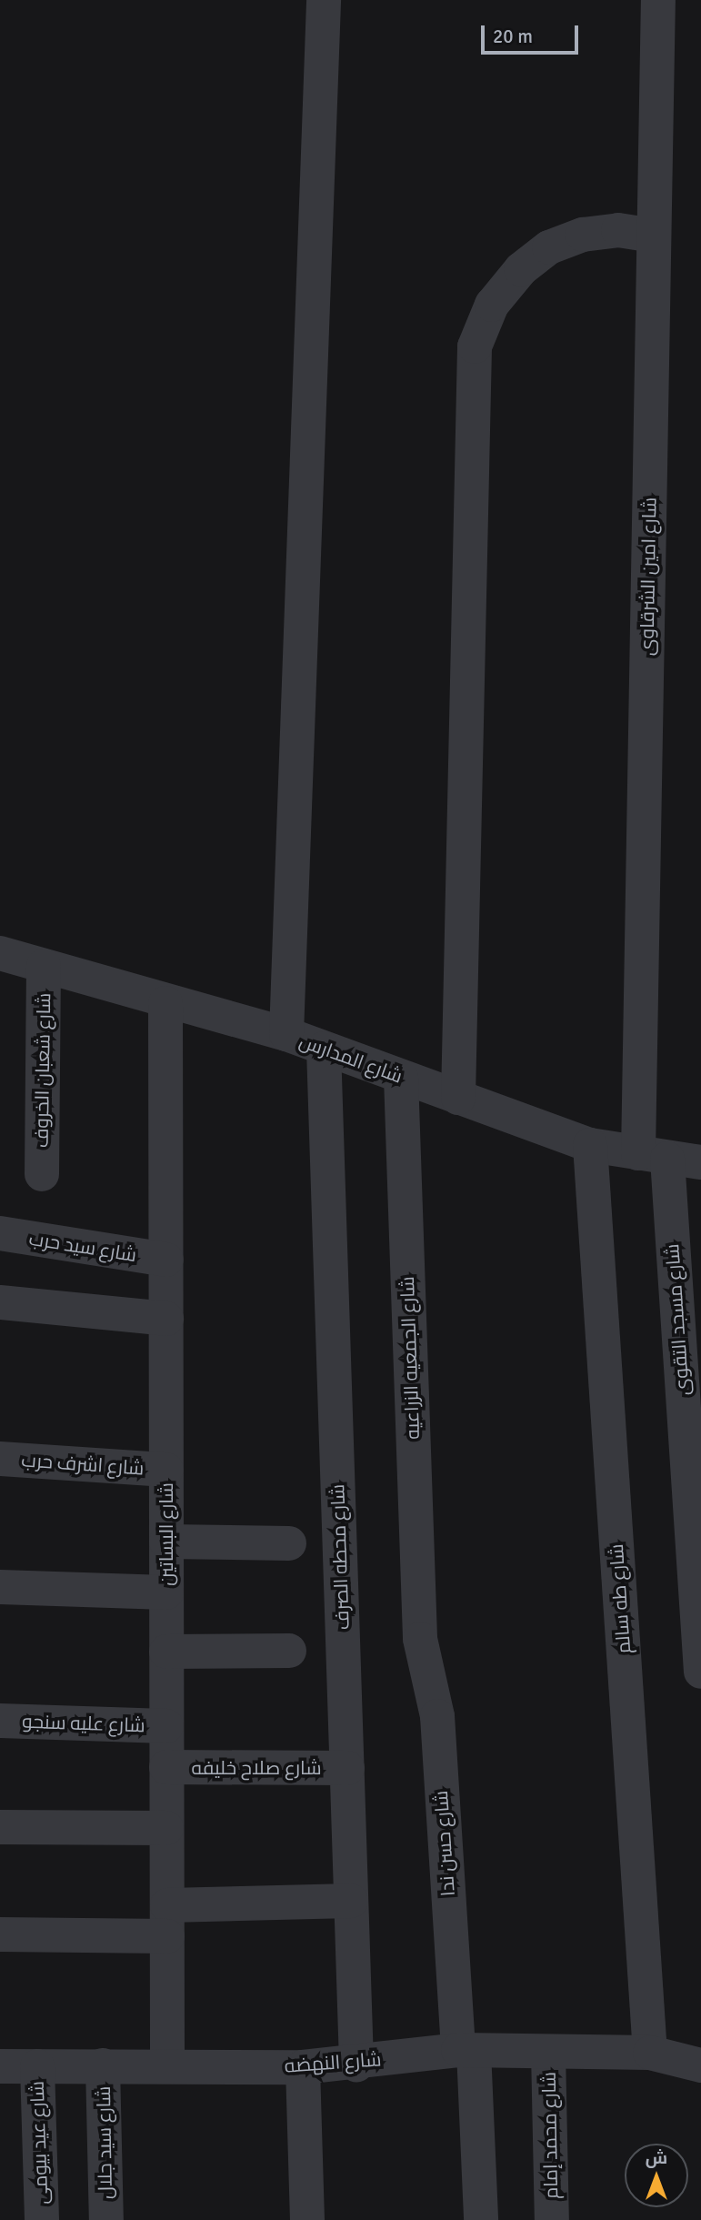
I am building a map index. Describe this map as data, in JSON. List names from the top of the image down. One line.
{"streets":{"street":["شارع امين الشرقاوى","شارع المدارس","شارع شعبان الخروف","شارع سيد حرب","شارع مسجد التقوى","شارع الجمعيه الزراعيه","شارع اشرف حرب","شارع البساتين","شارع محطه الصرف","شارع طه سالم","شارع عليه سنجو","شارع صلاح خليفه","شارع حسن ندا","شارع النهضه","شارع محمد إمام","شارع عيد بيومى","شارع سيد جلال"]},"crossings":[["شارع امين الشرقاوى","شارع المدارس"],["شارع امين الشرقاوى","شارع مسجد التقوى"],["شارع المدارس","شارع شعبان الخروف"],["شارع المدارس","شارع مسجد التقوى"],["شارع المدارس","شارع الجمعيه الزراعيه"],["شارع المدارس","شارع البساتين"],["شارع المدارس","شارع محطه الصرف"],["شارع المدارس","شارع طه سالم"],["شارع سيد حرب","شارع البساتين"],["شارع الجمعيه الزراعيه","شارع حسن ندا"],["شارع اشرف حرب","شارع البساتين"],["شارع البساتين","شارع عليه سنجو"],["شارع البساتين","شارع صلاح خليفه"],["شارع البساتين","شارع النهضه"],["شارع محطه الصرف","شارع صلاح خليفه"],["شارع محطه الصرف","شارع النهضه"],["شارع طه سالم","شارع النهضه"],["شارع حسن ندا","شارع النهضه"],["شارع النهضه","شارع محمد إمام"],["شارع النهضه","شارع عيد بيومى"],["شارع النهضه","شارع سيد جلال"]],"scale_bar":"20 m","north":"top"}
